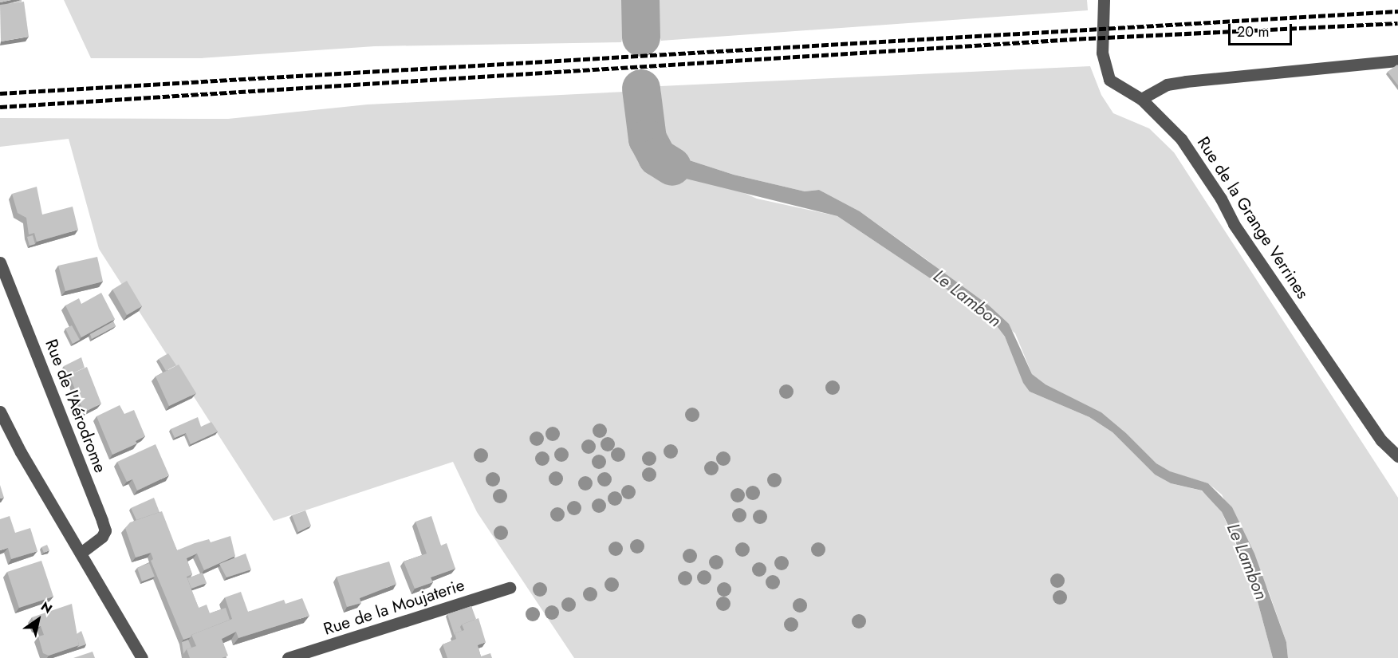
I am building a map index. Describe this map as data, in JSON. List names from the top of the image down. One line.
{"streets":{"street":["Rue de la Grange Verrines","Rue de l'Aérodrome","Rue de la Moujaterie"]},"water":["Le Lambon"],"scale_bar":"20 m","north":"top right"}
